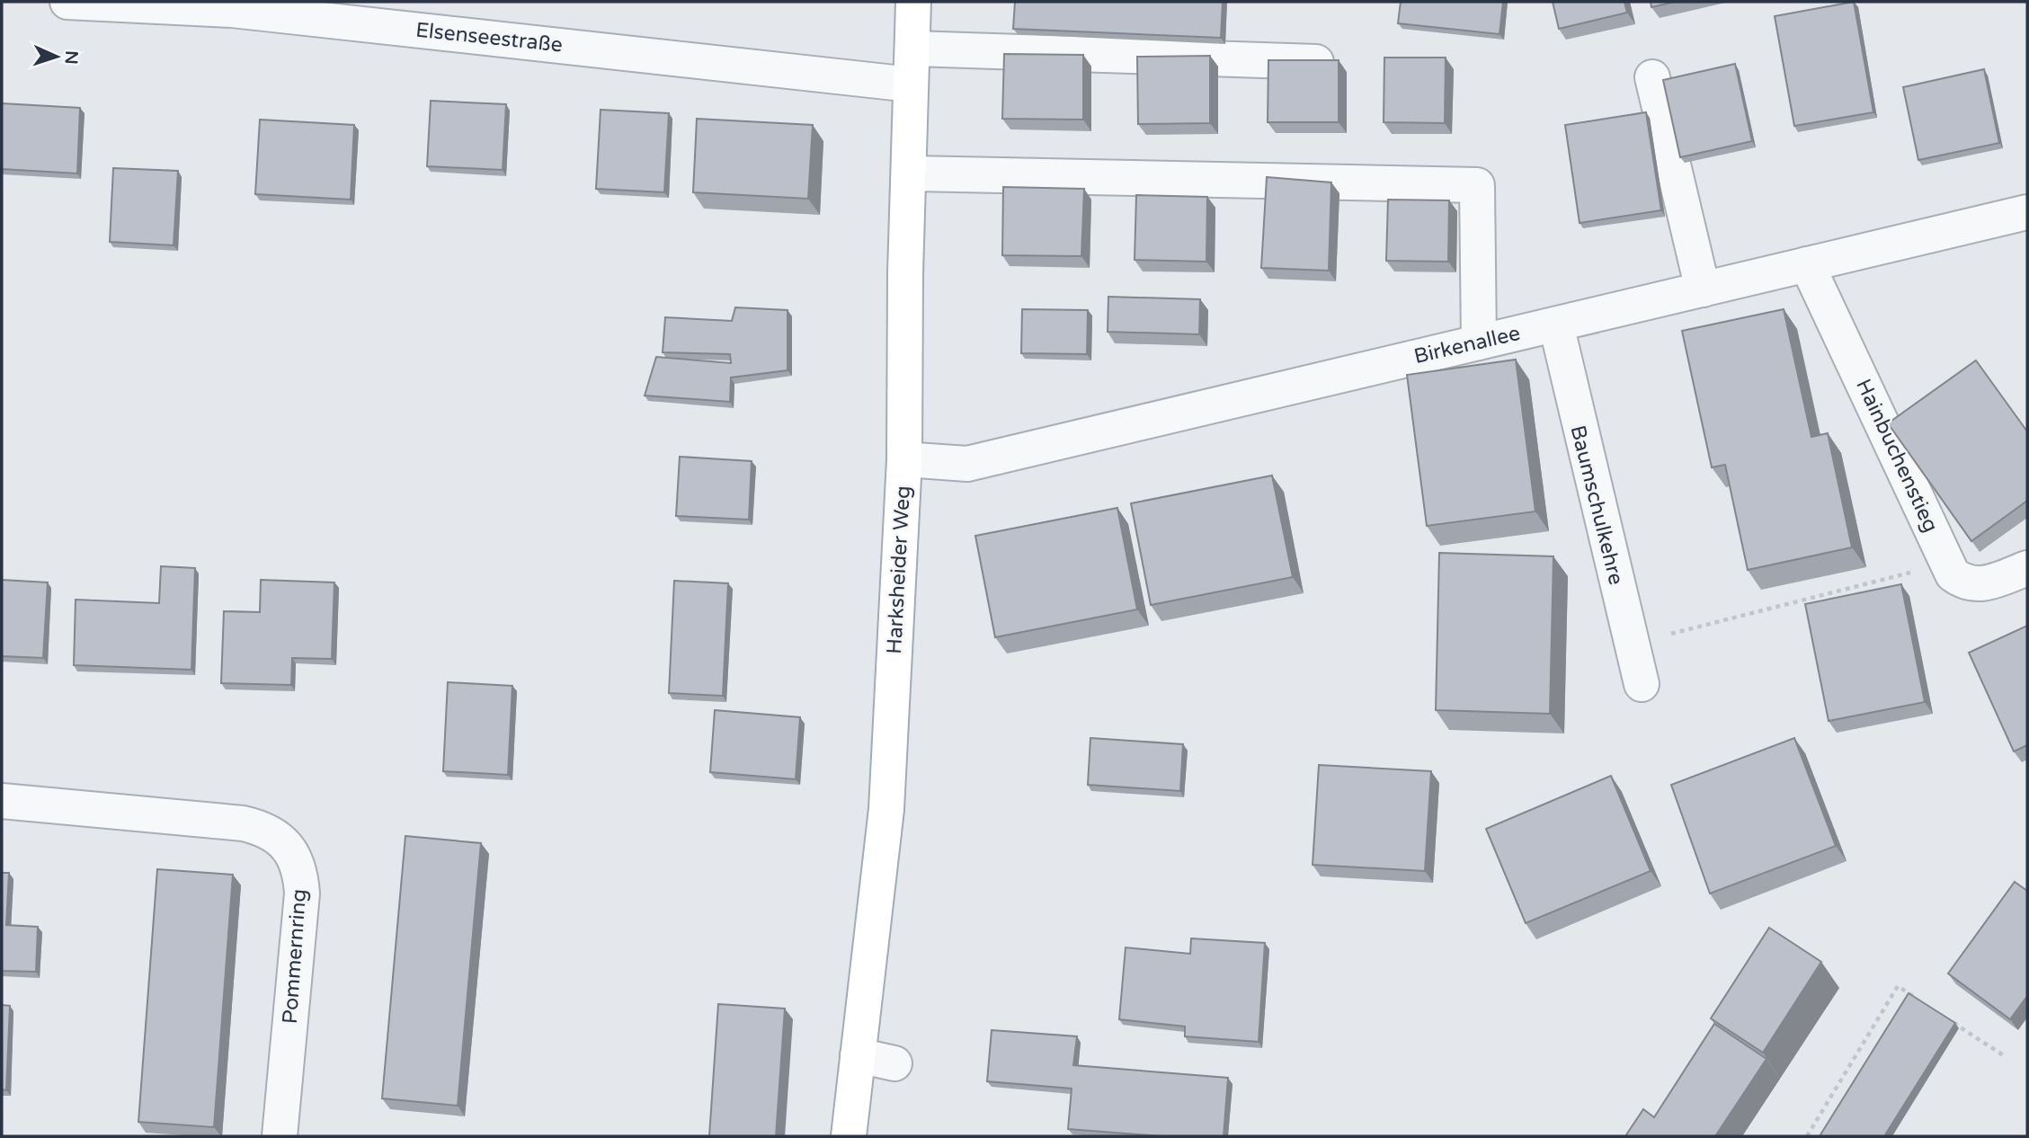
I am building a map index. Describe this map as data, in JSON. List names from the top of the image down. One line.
{"streets":{"main road":["Harksheider Weg"],"street":["Elsenseestraße","Birkenallee","Hainbuchenstieg","Baumschulkehre","Pommernring"]},"crossings":[["Elsenseestraße","Harksheider Weg"],["Birkenallee","Hainbuchenstieg"],["Birkenallee","Baumschulkehre"],["Birkenallee","Harksheider Weg"]],"north":"right"}
